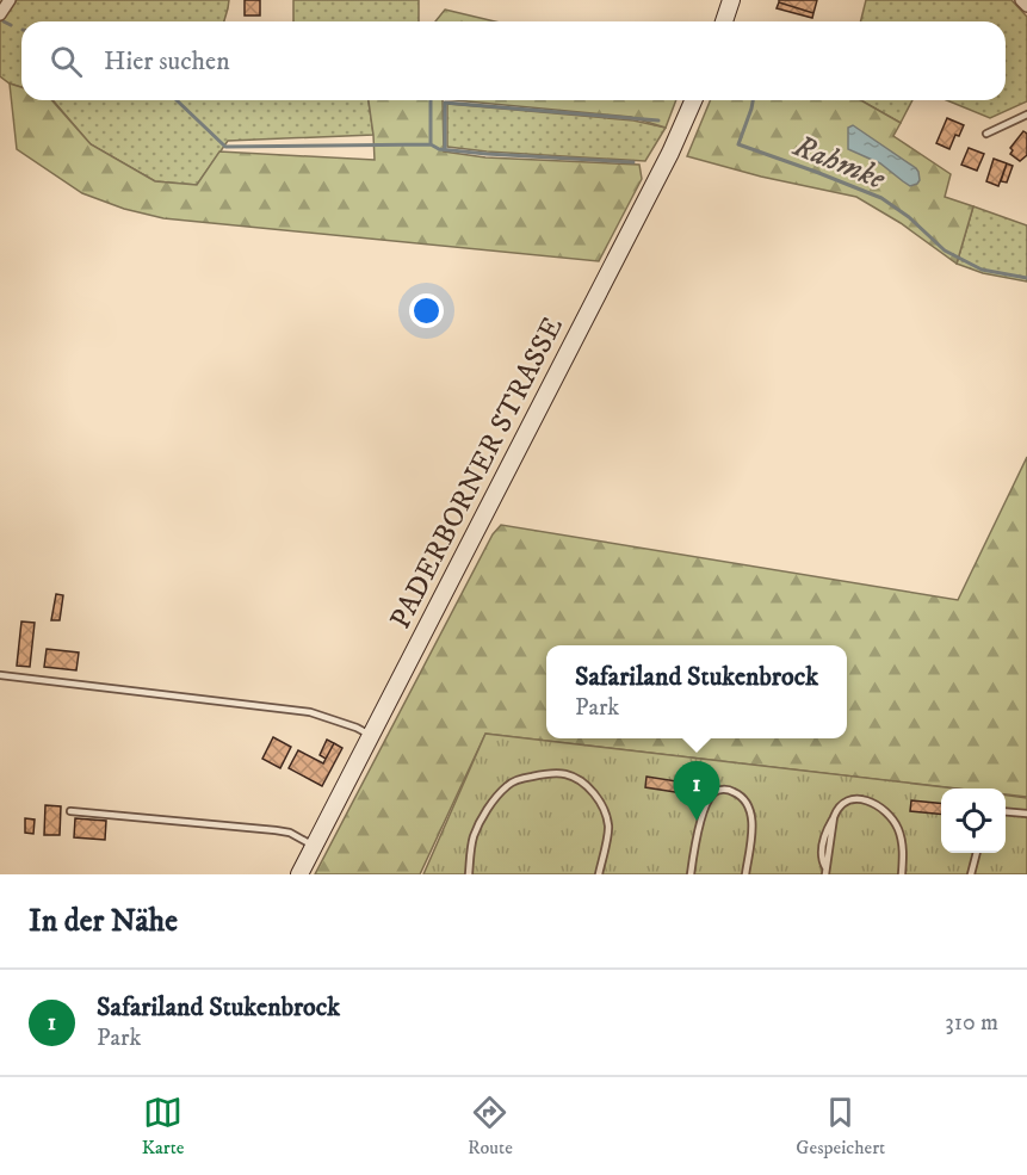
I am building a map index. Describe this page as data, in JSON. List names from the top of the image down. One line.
{"streets":{"main road":["PADERBORNER STRASSE"]},"water":["Rahmke"],"page":{"search":"Hier suchen","popup":["Safariland Stukenbrock","Park"],"pins":"1","heading":"In der Nähe","list":[{"mark":"1","name":"Safariland Stukenbrock","note":"Park","value":"310 m"}],"nav":["Karte","Route","Gespeichert"]}}
